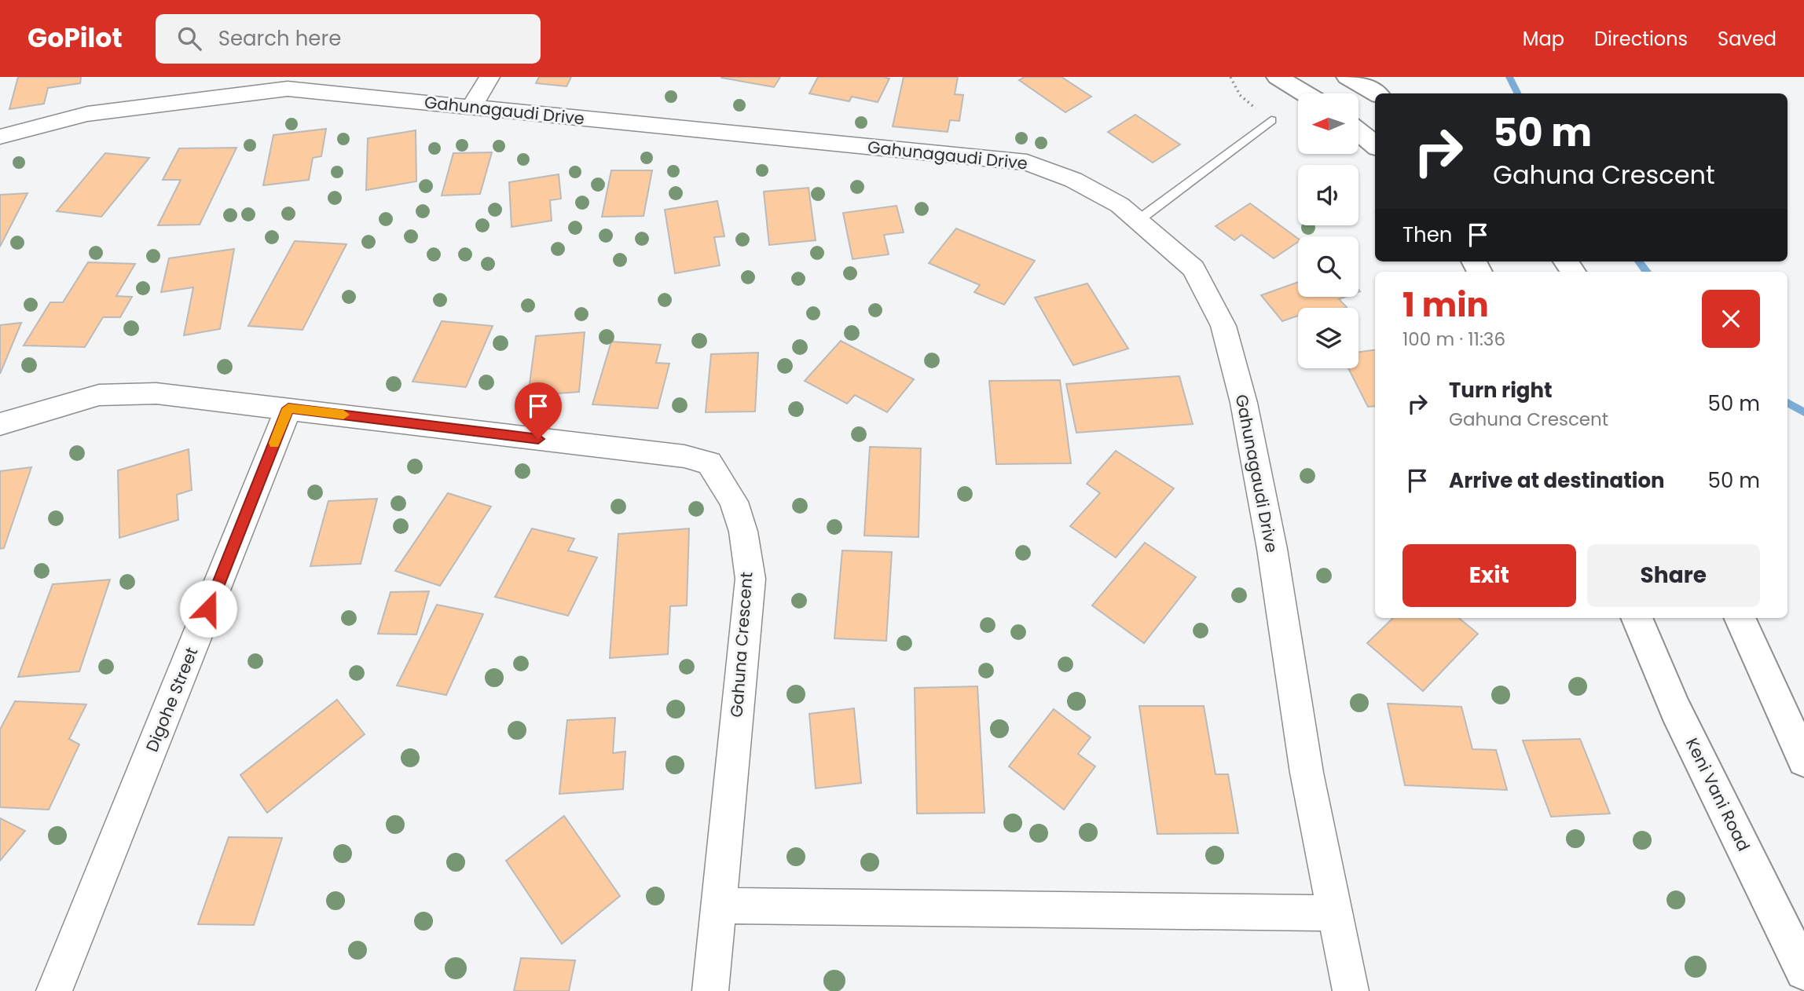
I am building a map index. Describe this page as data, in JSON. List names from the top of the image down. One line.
{"streets":{"main road":["Keni Vani Road"],"street":["Gahunagaudi Drive","Gahuna Crescent","Digohe Street"]},"crossings":[["Gahuna Crescent","Digohe Street"]],"north":"left","page":{"header":"GoPilot","search":"Search here","nav":["Map","Directions","Saved"],"turn":["50 m","Gahuna Crescent"],"then":"Then","heading":["1 min","100 m · 11:36"],"list":[{"name":"Turn right","note":"Gahuna Crescent","value":"50 m"},{"name":"Arrive at destination","value":"50 m"}],"buttons":["Exit","Share"]}}
